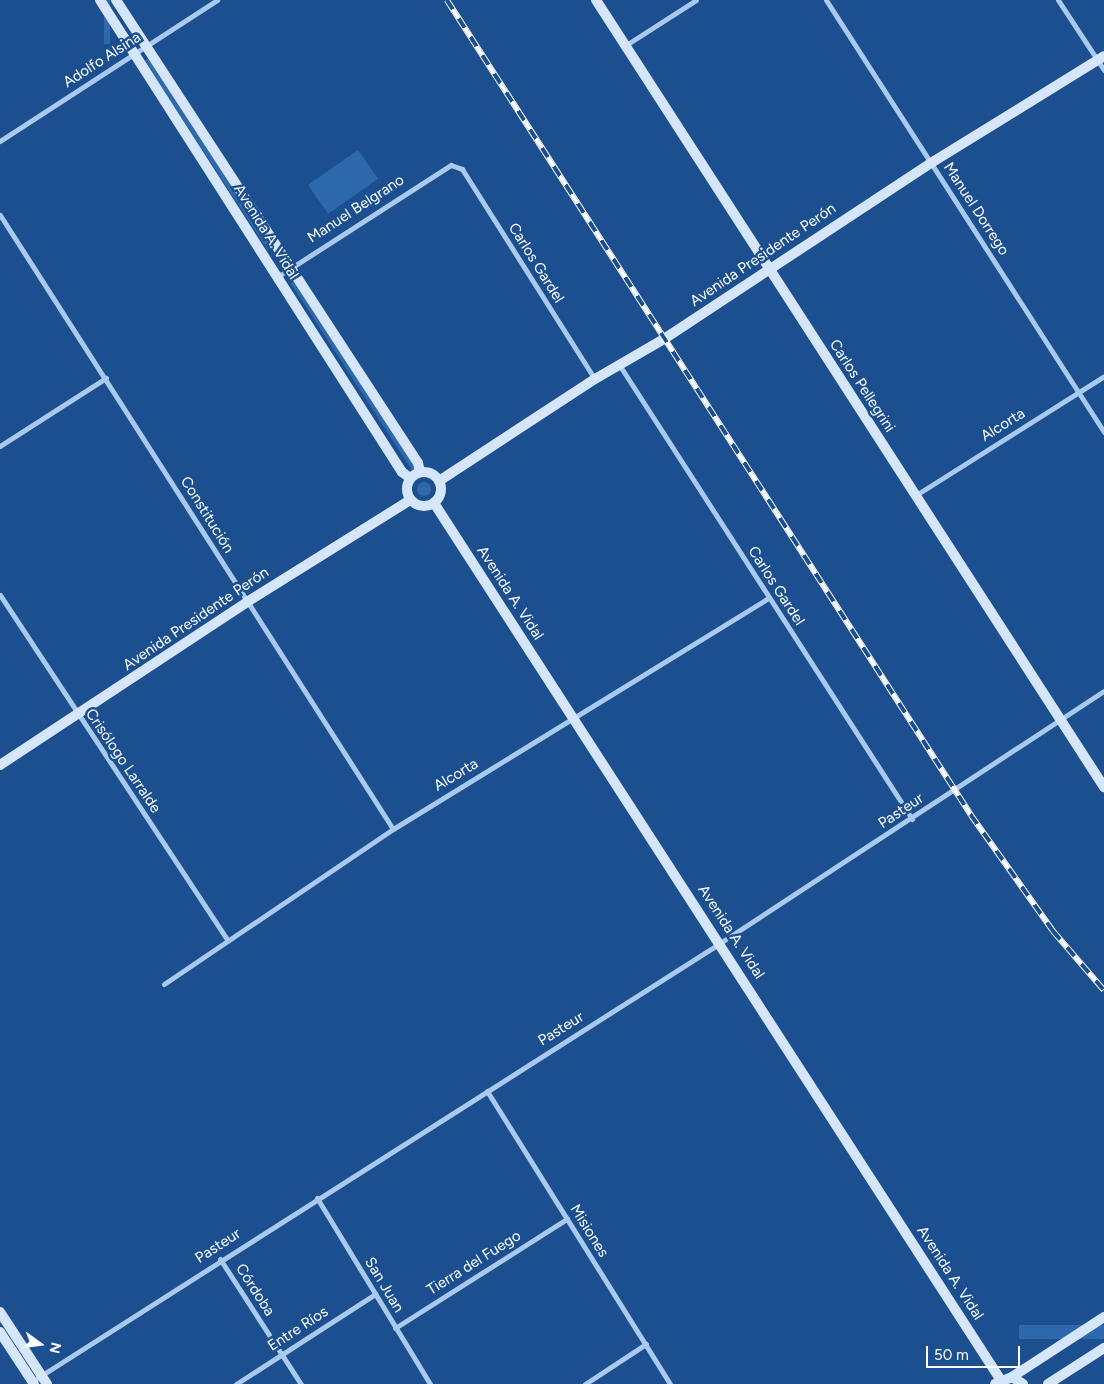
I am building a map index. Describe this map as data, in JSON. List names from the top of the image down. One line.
{"streets":{"main road":["Avenida A. Vidal","Avenida Presidente Perón","Carlos Pellegrini"],"street":["Adolfo Alsina","Manuel Belgrano","Manuel Dorrego","Carlos Gardel","Alcorta","Constitución","Crisólogo Larralde","Pasteur","Misiones","Tierra del Fuego","San Juan","Córdoba","Entre Ríos"]},"crossings":[["Adolfo Alsina","Avenida A. Vidal"],["Manuel Belgrano","Avenida A. Vidal"],["Manuel Belgrano","Carlos Gardel"],["Manuel Dorrego","Avenida Presidente Perón"],["Manuel Dorrego","Alcorta"],["Avenida A. Vidal","Avenida Presidente Perón"],["Avenida A. Vidal","Alcorta"],["Avenida A. Vidal","Pasteur"],["Avenida Presidente Perón","Carlos Gardel"],["Avenida Presidente Perón","Carlos Pellegrini"],["Avenida Presidente Perón","Constitución"],["Avenida Presidente Perón","Crisólogo Larralde"],["Carlos Gardel","Alcorta"],["Carlos Gardel","Pasteur"],["Carlos Pellegrini","Alcorta"],["Carlos Pellegrini","Pasteur"],["Alcorta","Constitución"],["Alcorta","Crisólogo Larralde"],["Pasteur","Misiones"],["Pasteur","San Juan"],["Pasteur","Córdoba"],["Misiones","Tierra del Fuego"],["Tierra del Fuego","San Juan"],["San Juan","Entre Ríos"],["Córdoba","Entre Ríos"]],"scale_bar":"50 m","north":"right"}
